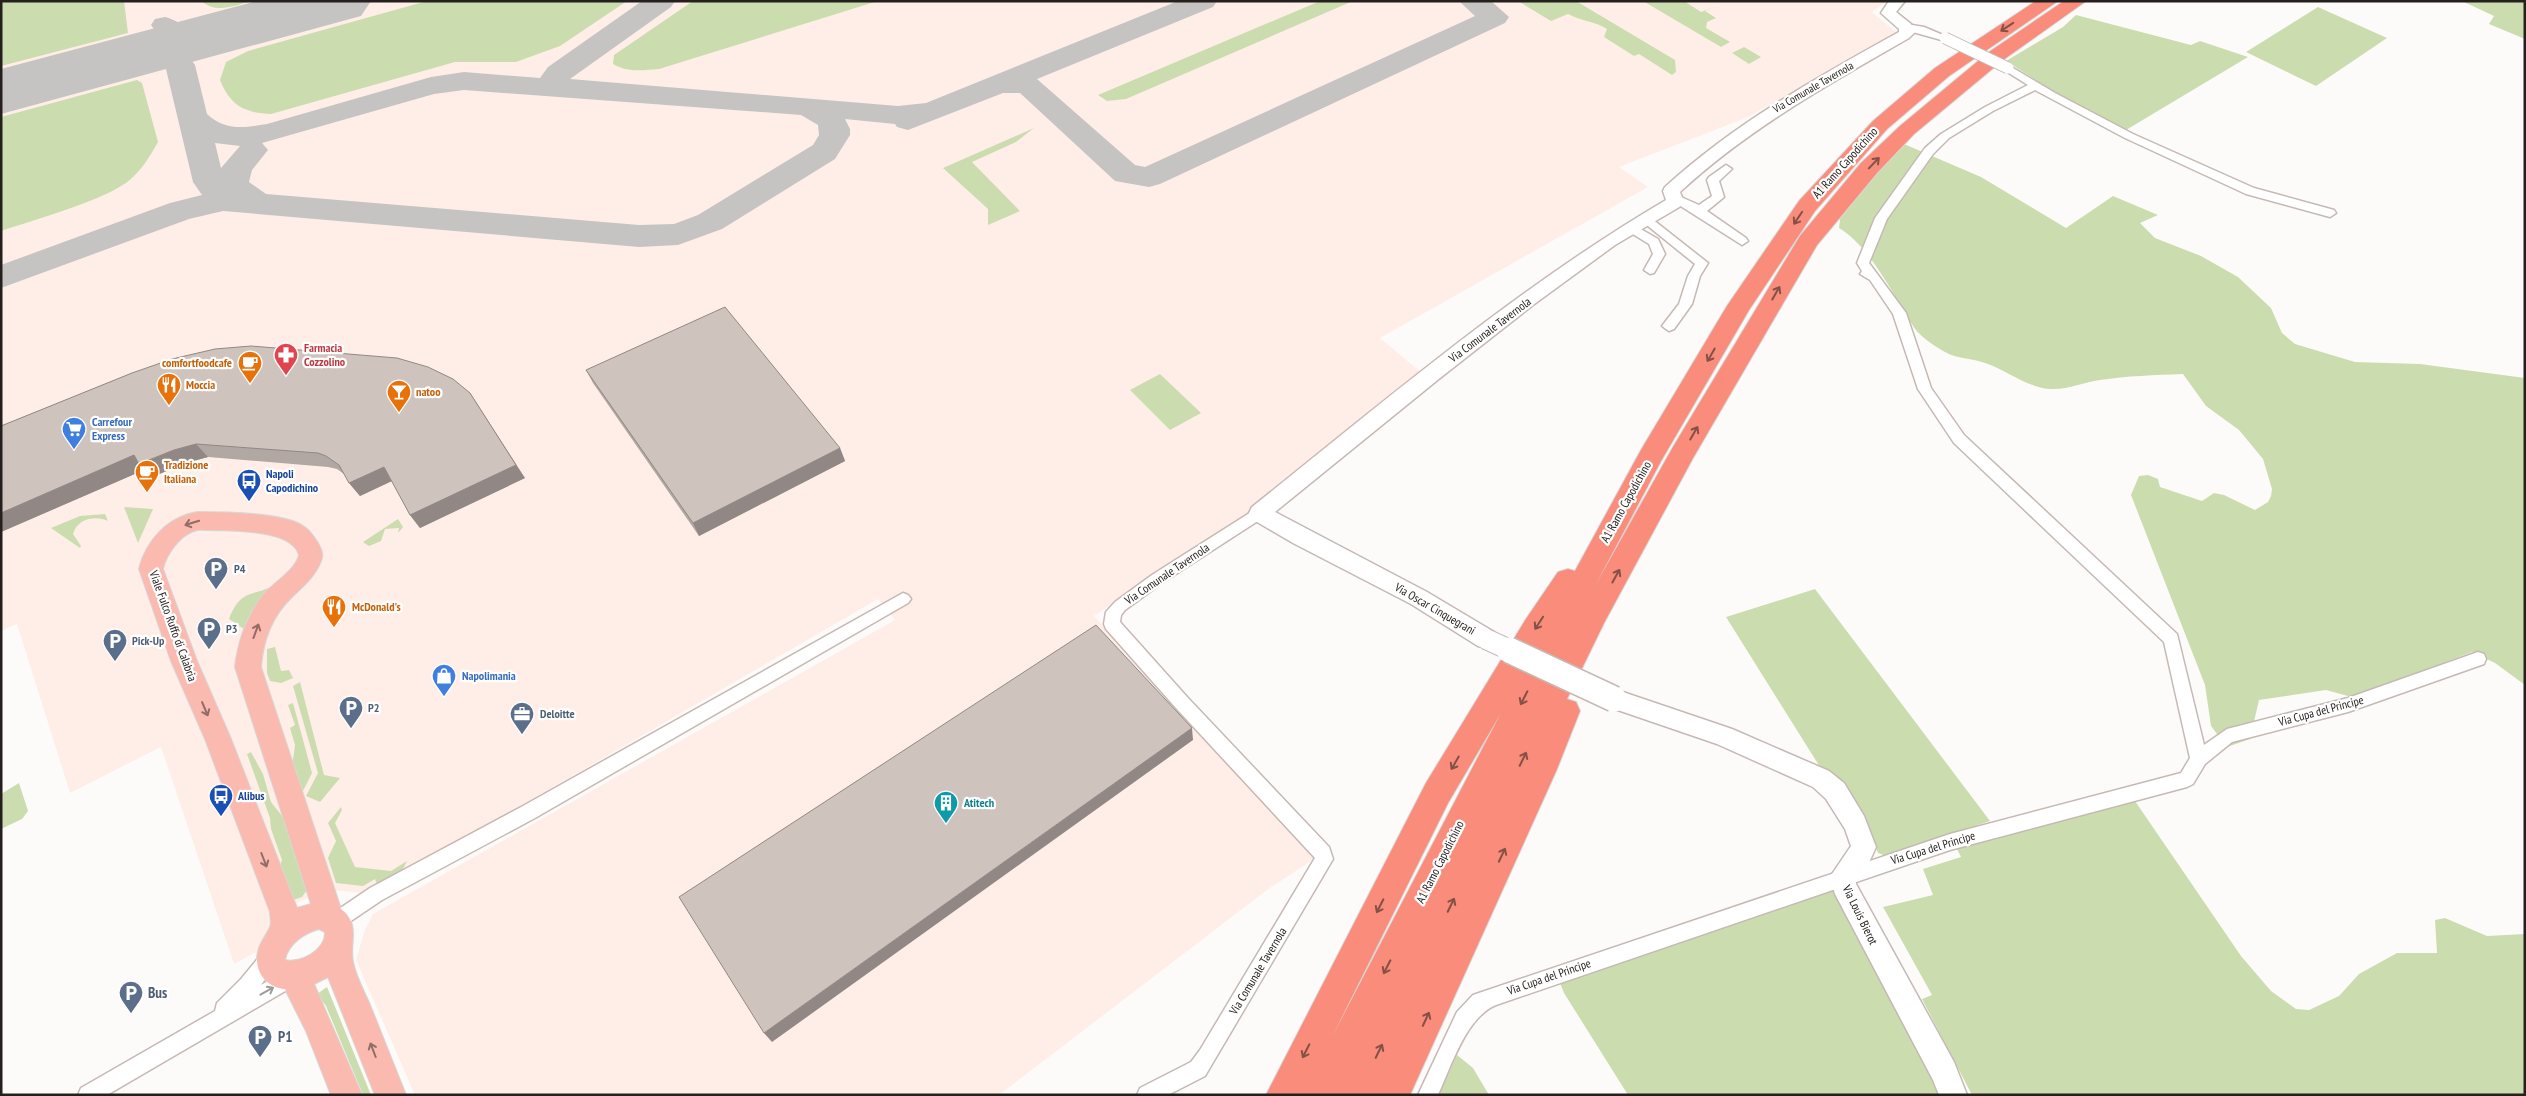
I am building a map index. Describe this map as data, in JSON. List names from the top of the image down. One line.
{"streets":{"highway":["A1 Ramo Capodichino"],"main road":["Viale Fulco Ruffo di Calabria"],"street":["Via Comunale Tavernola","Via Oscar Cinquegrani","Via Cupa del Principe","Via Louis Bierot"]},"crossings":[["Via Comunale Tavernola","Via Oscar Cinquegrani"],["Via Oscar Cinquegrani","Via Louis Bierot"],["Via Cupa del Principe","Via Louis Bierot"]],"places":{"pharmacy":["Farmacia Cozzolino"],"cafe":["comfortfoodcafe","Tradizione Italiana"],"restaurant":["Moccia","McDonald's"],"bar":["natoo"],"supermarket":["Carrefour Express"],"bus stop":["Napoli Capodichino","Alibus"],"parking":["P4","P3","Pick-Up","P2","Bus","P1"],"shop":["Napolimania"],"office":["Deloitte"],"building":["Atitech"]}}
